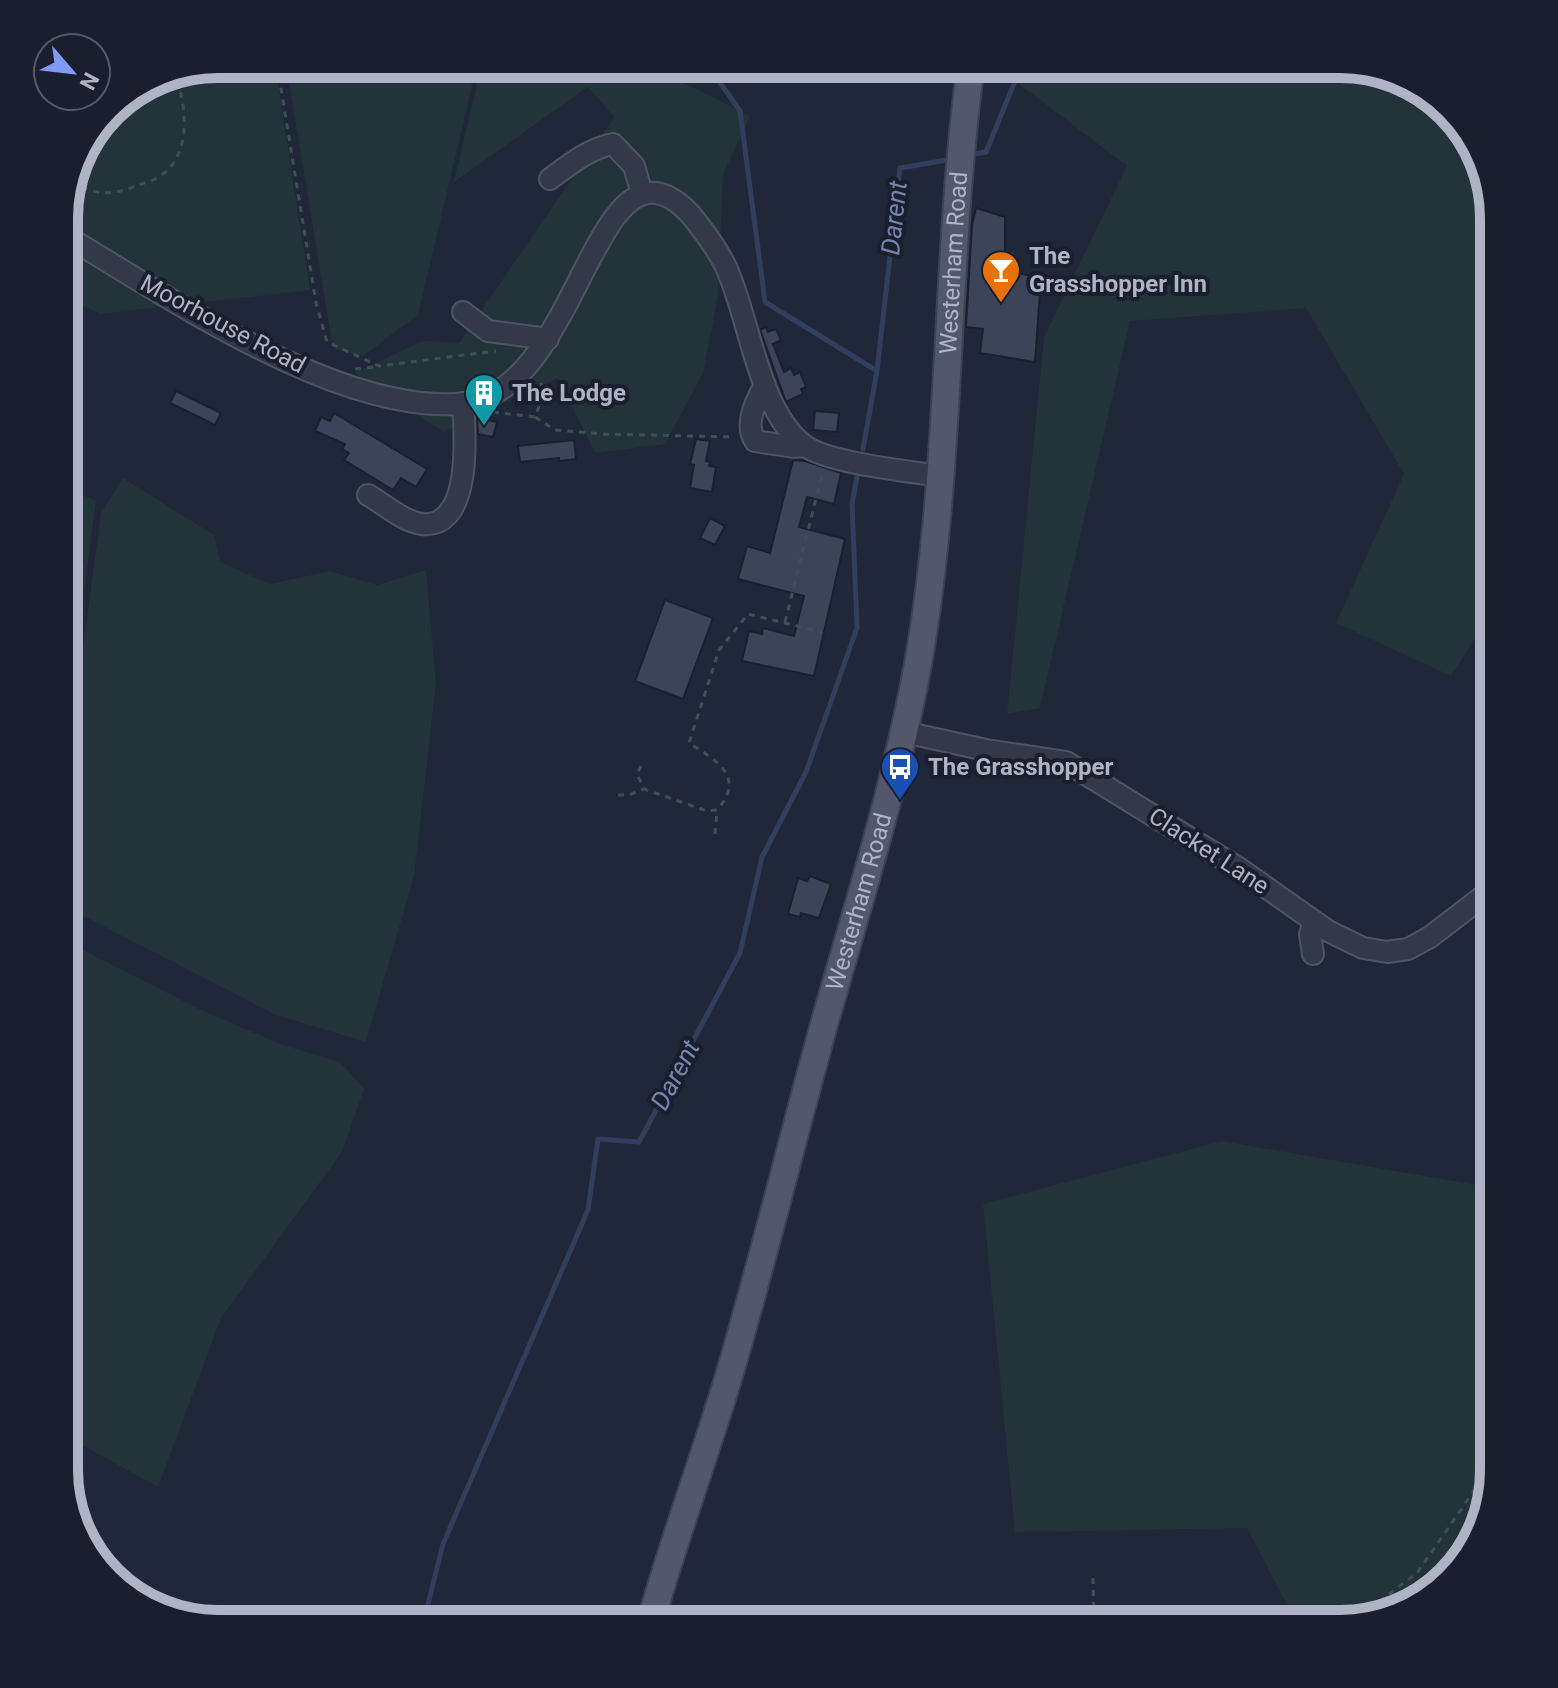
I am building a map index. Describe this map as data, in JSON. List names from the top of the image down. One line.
{"streets":{"main road":["Westerham Road"],"street":["Moorhouse Road","Clacket Lane"]},"crossings":[["Westerham Road","Clacket Lane"]],"water":["Darent"],"places":{"bar":["The Grasshopper Inn"],"building":["The Lodge"],"bus stop":["The Grasshopper"]},"north":"bottom right"}
